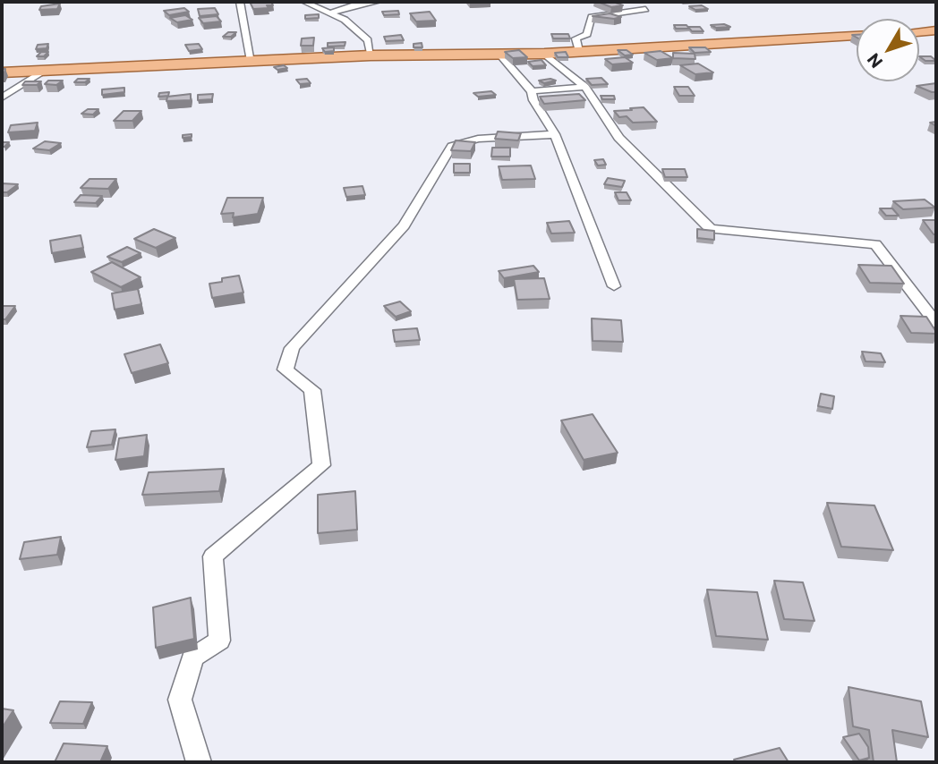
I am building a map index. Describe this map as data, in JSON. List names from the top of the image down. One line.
{"north":"bottom left"}
